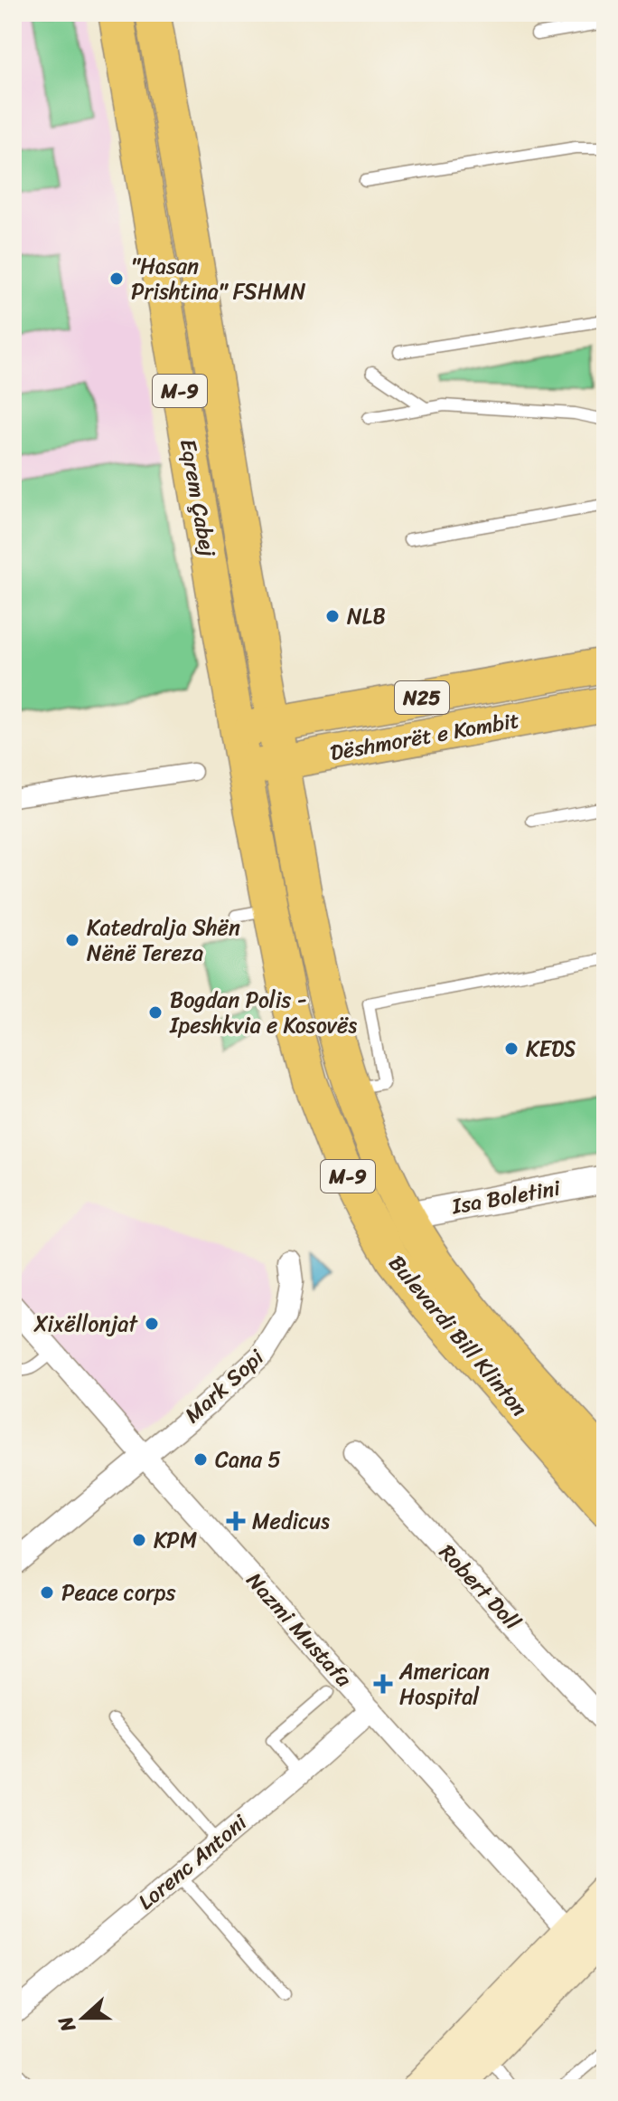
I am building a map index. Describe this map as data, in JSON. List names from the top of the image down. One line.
{"streets":{"main road":["M-9","Eqrem Çabej","N25","Dëshmorët e Kombit","Bulevardi Bill Klinton"],"street":["Isa Boletini","Mark Sopi","Robert Doll","Nazmi Mustafa","Lorenc Antoni"]},"crossings":[["Eqrem Çabej","Dëshmorët e Kombit"],["Eqrem Çabej","Bulevardi Bill Klinton"],["Dëshmorët e Kombit","Bulevardi Bill Klinton"],["Isa Boletini","Bulevardi Bill Klinton"],["Mark Sopi","Nazmi Mustafa"],["Nazmi Mustafa","Lorenc Antoni"]],"places":{"other":["\"Hasan Prishtina\" FSHMN","NLB","Katedralja Shën Nënë Tereza","Bogdan Polis - Ipeshkvia e Kosovës","KEDS","Xixëllonjat","Cana 5","KPM","Peace corps"],"health":["Medicus","American Hospital"]},"north":"left"}
